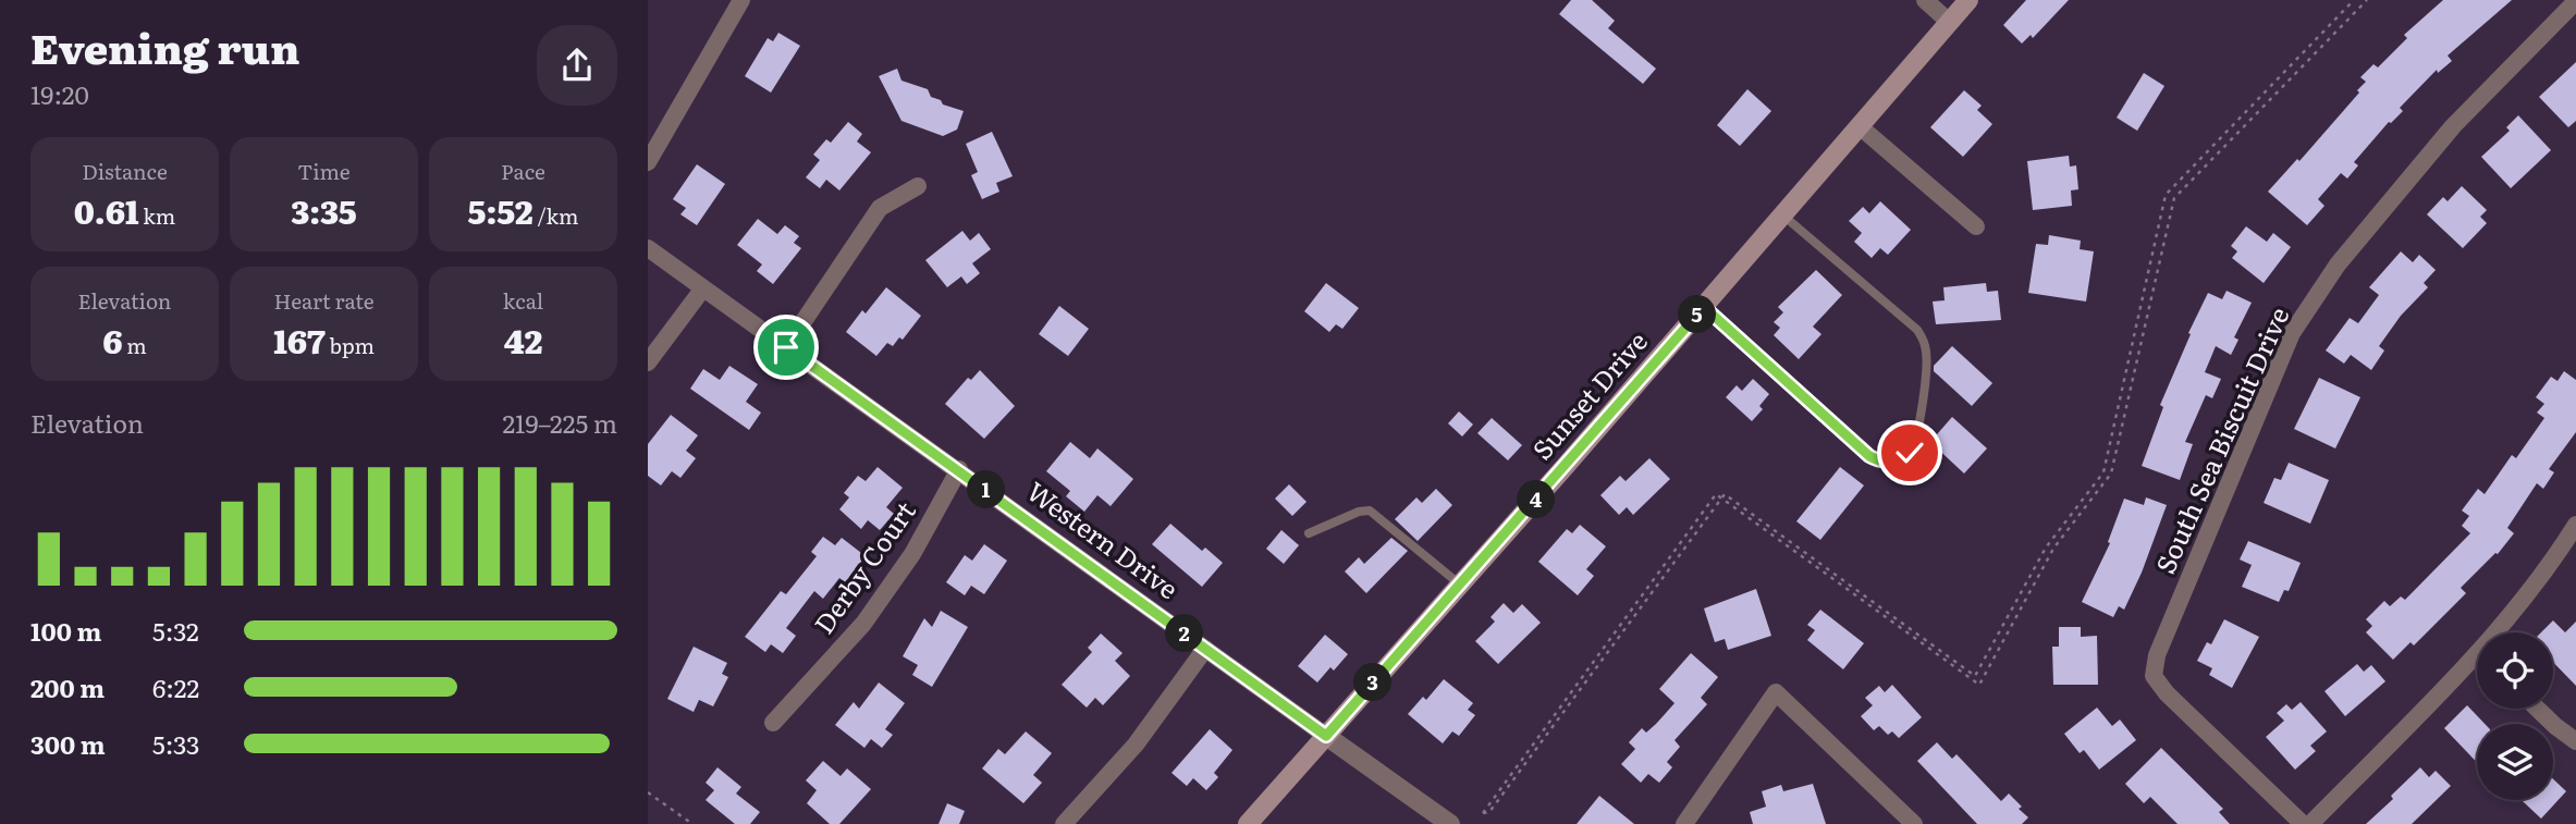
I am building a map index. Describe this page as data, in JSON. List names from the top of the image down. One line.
{"streets":{"main road":["Sunset Drive"],"street":["South Sea Biscuit Drive","Western Drive","Derby Court"]},"crossings":[["Sunset Drive","Western Drive"],["Western Drive","Derby Court"]],"page":{"heading":["Evening run","19:20"],"stats":[["Distance","0.61 km"],["Time","3:35"],["Pace","5:52 /km"],["Elevation","6 m"],["Heart rate","167 bpm"],["kcal","42"]],"pins":["5","1","4","2","3"],"chart":["Elevation","219–225 m"],"list":[{"name":"100 m","note":"5:32"},{"name":"200 m","note":"6:22"},{"name":"300 m","note":"5:33"}]}}
